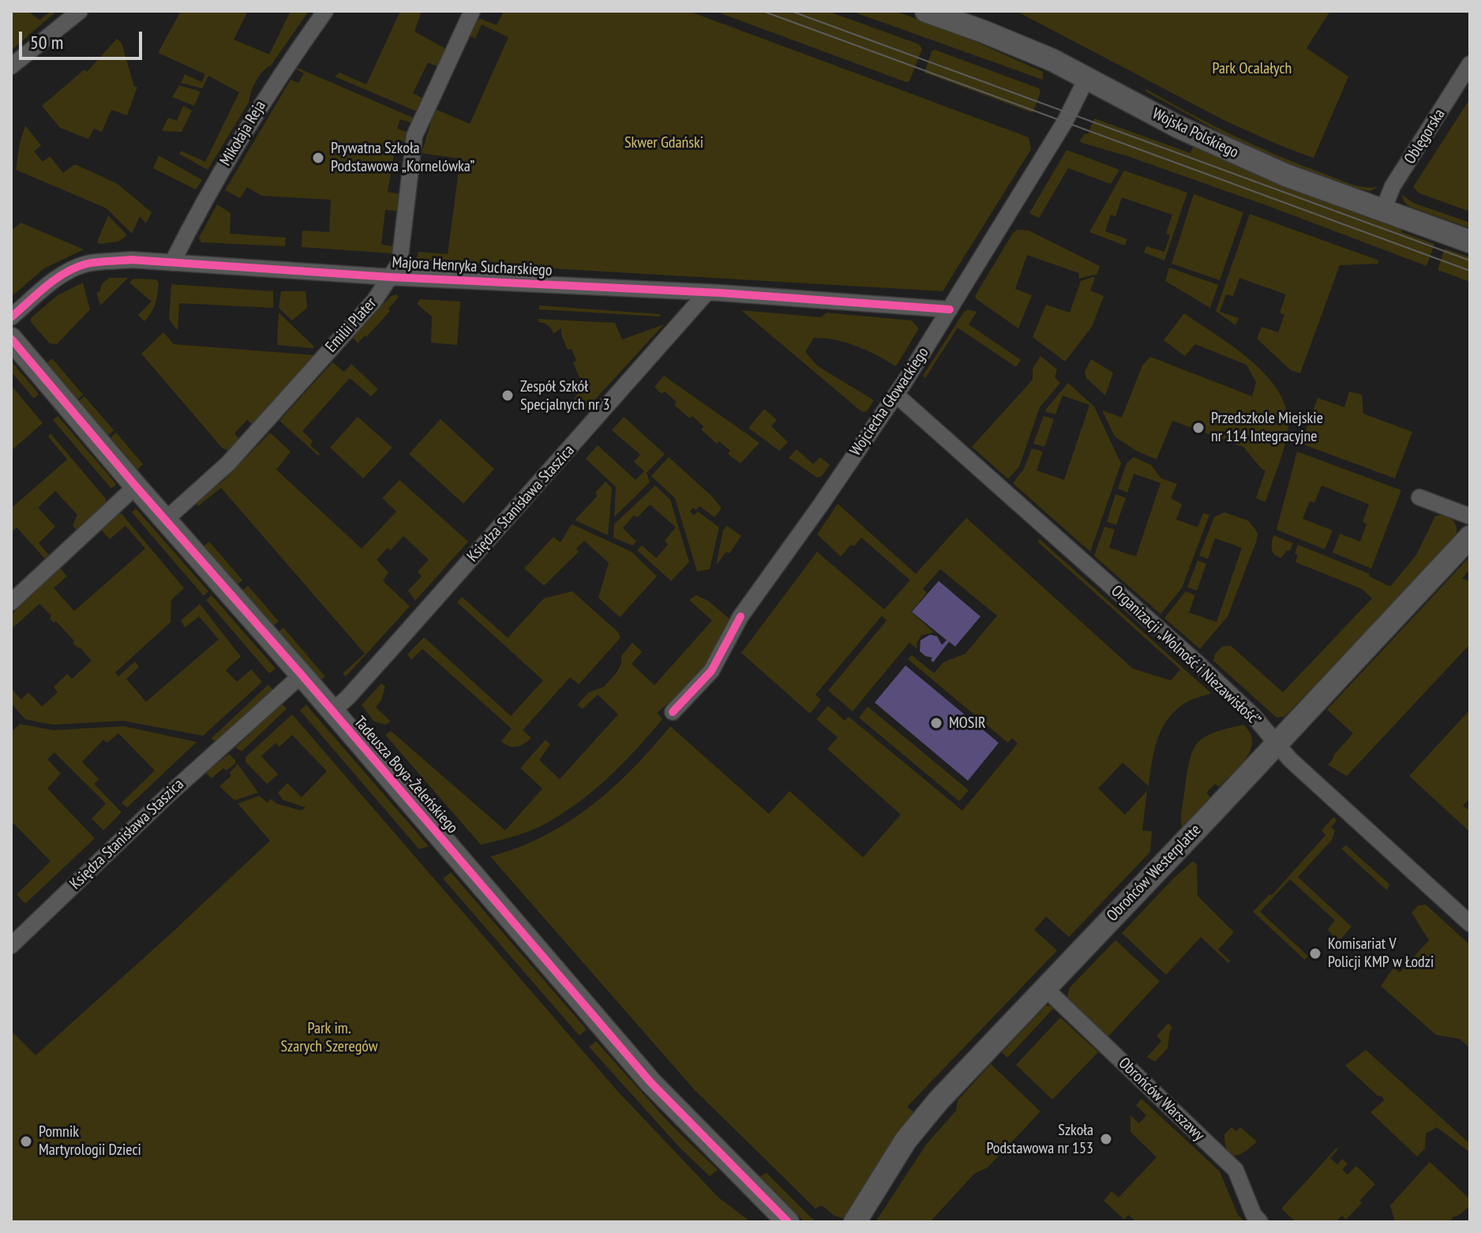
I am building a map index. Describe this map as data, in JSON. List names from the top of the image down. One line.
{"streets":{"street":["Mikołaja Reja","Wojska Polskiego","Oblęgorska","Majora Henryka Sucharskiego","Emilii Plater","Wojciecha Głowackiego","Księdza Stanisława Staszica","Organizacji „Wolność i Niezawisłość”","Tadeusza Boya-Żeleńskiego","Obrońców Westerplatte","Obrońców Warszawy"]},"crossings":[["Mikołaja Reja","Majora Henryka Sucharskiego"],["Wojska Polskiego","Oblęgorska"],["Wojska Polskiego","Wojciecha Głowackiego"],["Majora Henryka Sucharskiego","Emilii Plater"],["Majora Henryka Sucharskiego","Wojciecha Głowackiego"],["Majora Henryka Sucharskiego","Księdza Stanisława Staszica"],["Emilii Plater","Tadeusza Boya-Żeleńskiego"],["Wojciecha Głowackiego","Organizacji „Wolność i Niezawisłość”"],["Księdza Stanisława Staszica","Tadeusza Boya-Żeleńskiego"],["Organizacji „Wolność i Niezawisłość”","Obrońców Westerplatte"],["Obrońców Westerplatte","Obrońców Warszawy"]],"parks":["Park Ocalałych","Skwer Gdański","Park im. Szarych Szeregów"],"places":["Prywatna Szkoła Podstawowa „Kornelówka”","Zespół Szkół Specjalnych nr 3","Przedszkole Miejskie nr 114 Integracyjne","MOSIR","Komisariat V Policji KMP w Łodzi","Szkoła Podstawowa nr 153","Pomnik Martyrologii Dzieci"],"scale_bar":"50 m"}
